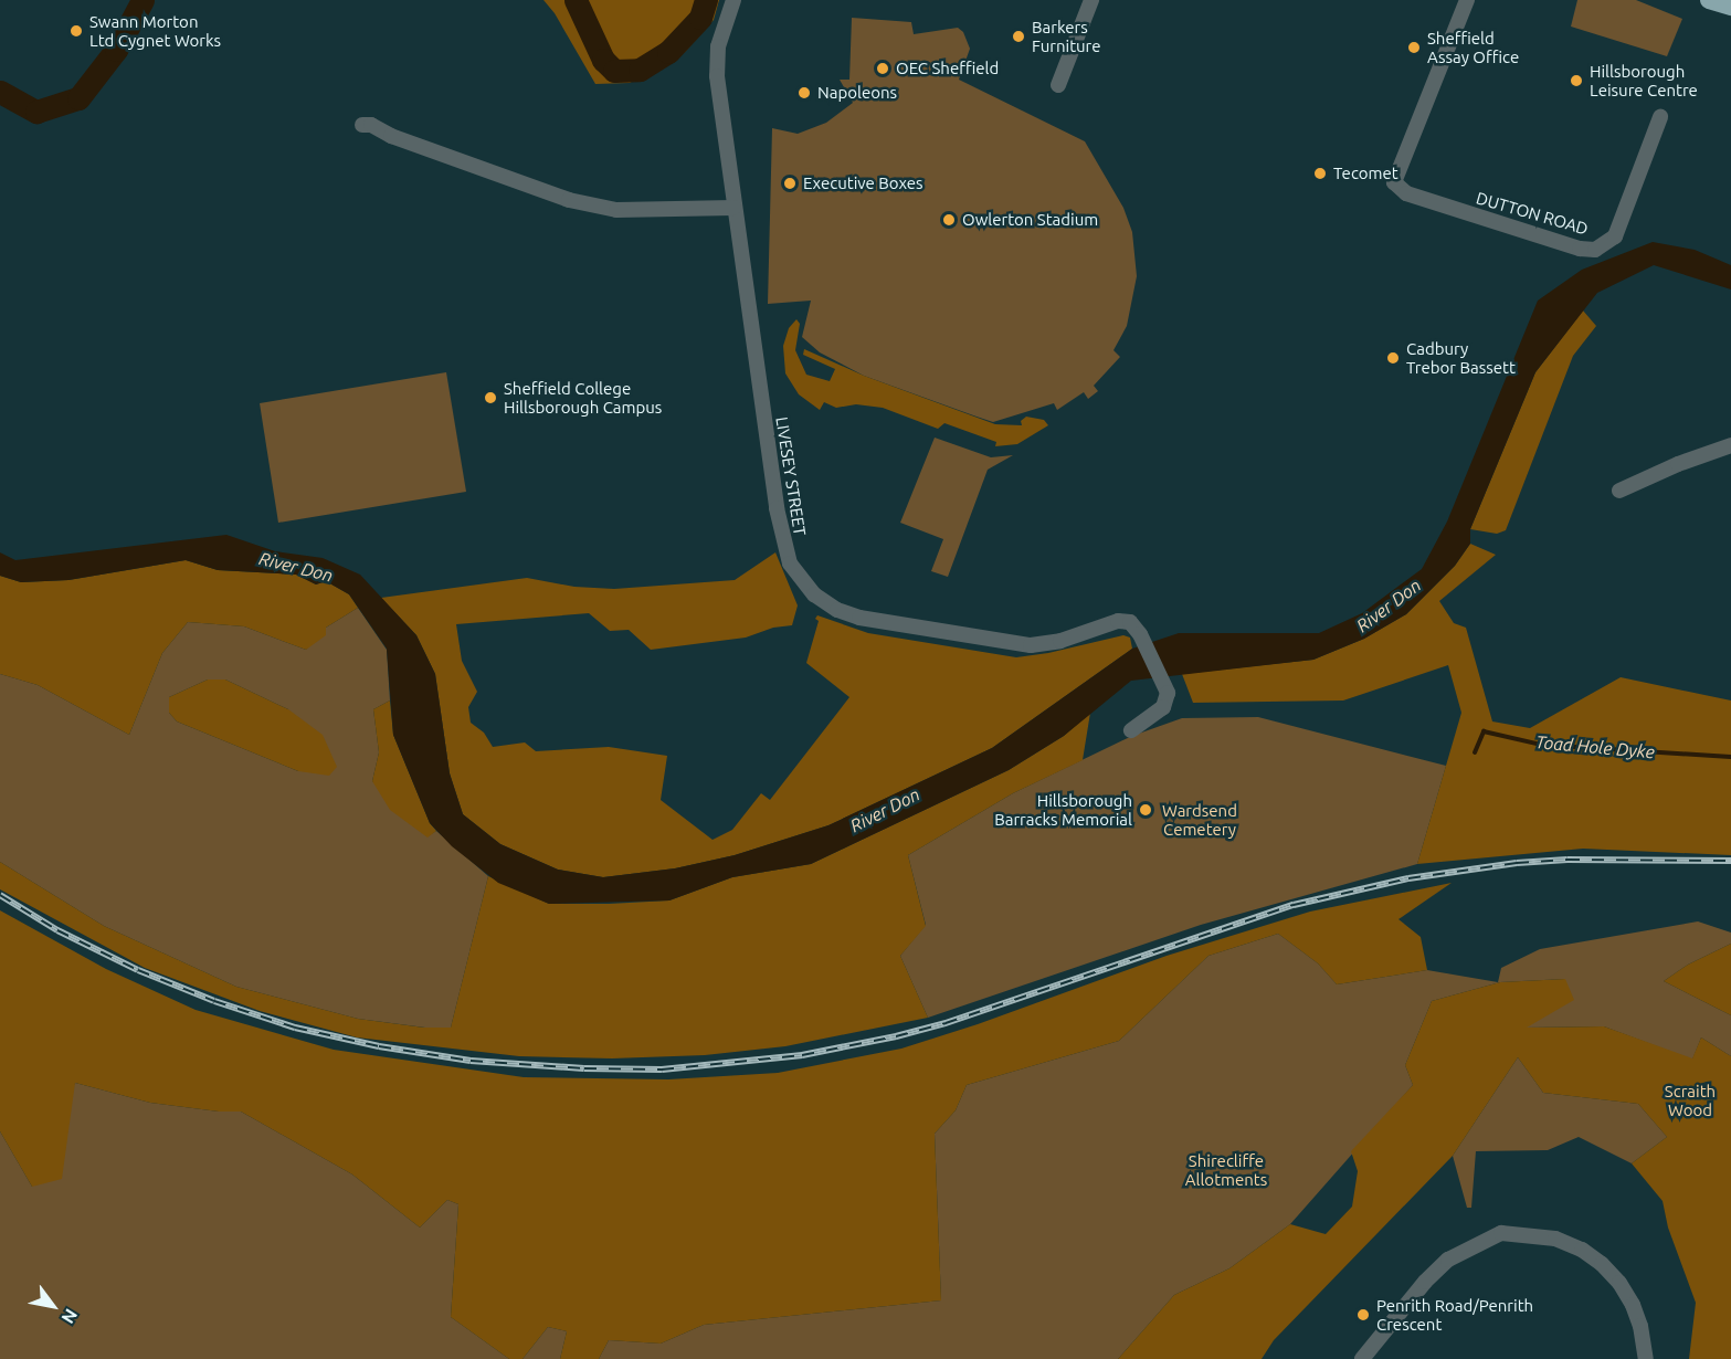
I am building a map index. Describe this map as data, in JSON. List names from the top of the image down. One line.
{"streets":{"street":["DUTTON ROAD","LIVESEY STREET"]},"water":["River Don","Toad Hole Dyke"],"parks":["Wardsend Cemetery","Scraith Wood","Shirecliffe Allotments"],"places":["Swann Morton Ltd Cygnet Works","Barkers Furniture","Sheffield Assay Office","OEC Sheffield","Hillsborough Leisure Centre","Napoleons","Tecomet","Executive Boxes","Owlerton Stadium","Cadbury Trebor Bassett","Sheffield College Hillsborough Campus","Hillsborough Barracks Memorial","Penrith Road/Penrith Crescent"],"north":"bottom right"}
